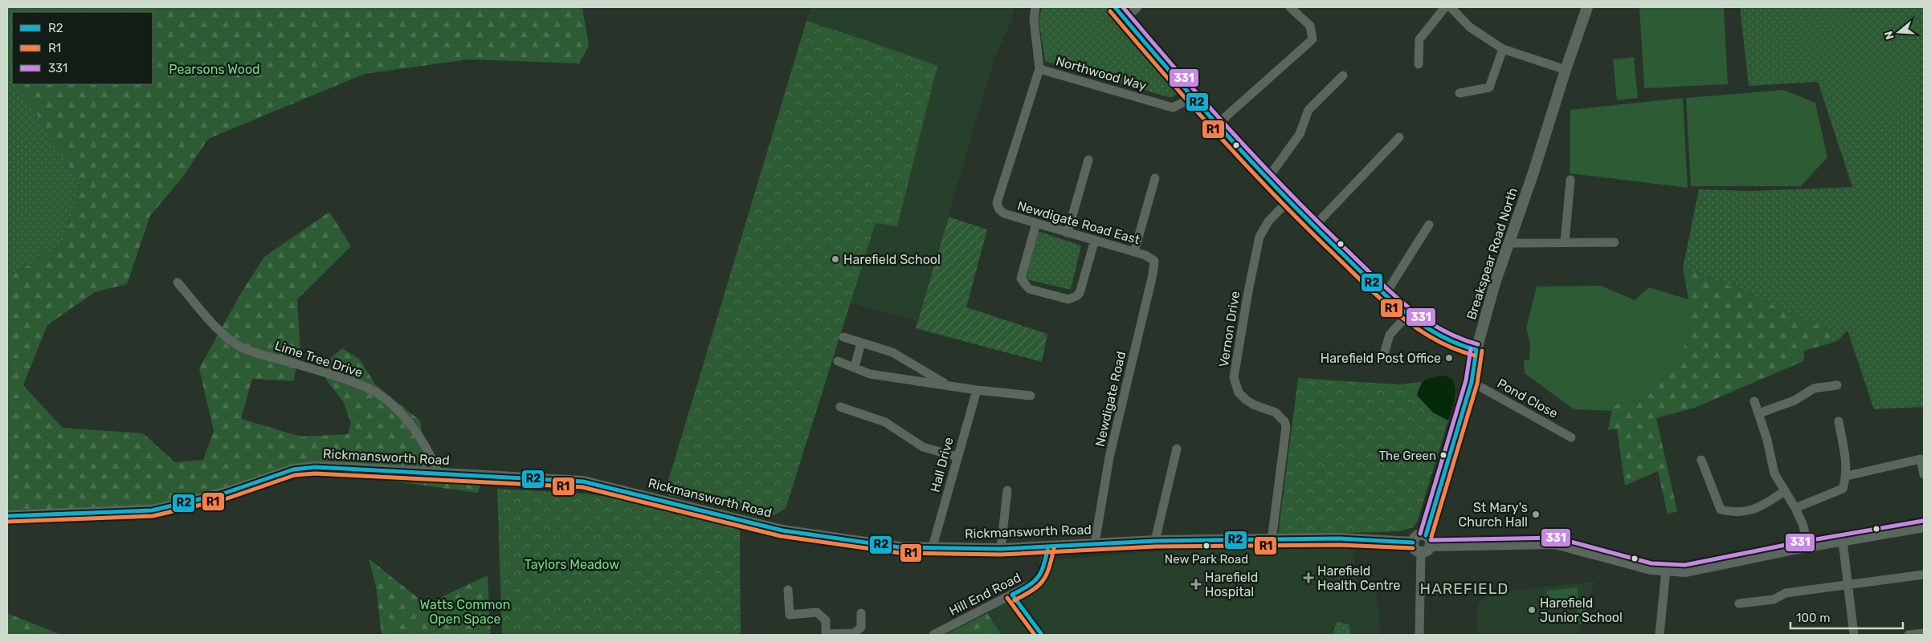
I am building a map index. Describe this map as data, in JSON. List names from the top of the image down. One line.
{"streets":{"street":["Northwood Way","Newdigate Road East","Breakspear Road North","Vernon Drive","Lime Tree Drive","Pond Close","Newdigate Road","Rickmansworth Road","Hall Drive","Hill End Road"]},"crossings":[["Northwood Way","Newdigate Road East"],["Newdigate Road East","Newdigate Road"],["Breakspear Road North","Pond Close"],["Breakspear Road North","Rickmansworth Road"],["Vernon Drive","Rickmansworth Road"],["Lime Tree Drive","Rickmansworth Road"],["Newdigate Road","Rickmansworth Road"],["Rickmansworth Road","Hall Drive"],["Rickmansworth Road","Hill End Road"]],"districts":["HAREFIELD"],"parks":["Pearsons Wood","Taylors Meadow","Watts Common Open Space"],"places":{"other":["Harefield School","Harefield Post Office","The Green","St Mary's Church Hall","New Park Road","Harefield Junior School"],"health":["Harefield Health Centre","Harefield Hospital"]},"lines":["transit line R2","transit line 331","transit line R1"],"legend":["R2","R1","331"],"scale_bar":"100 m","north":"left"}
